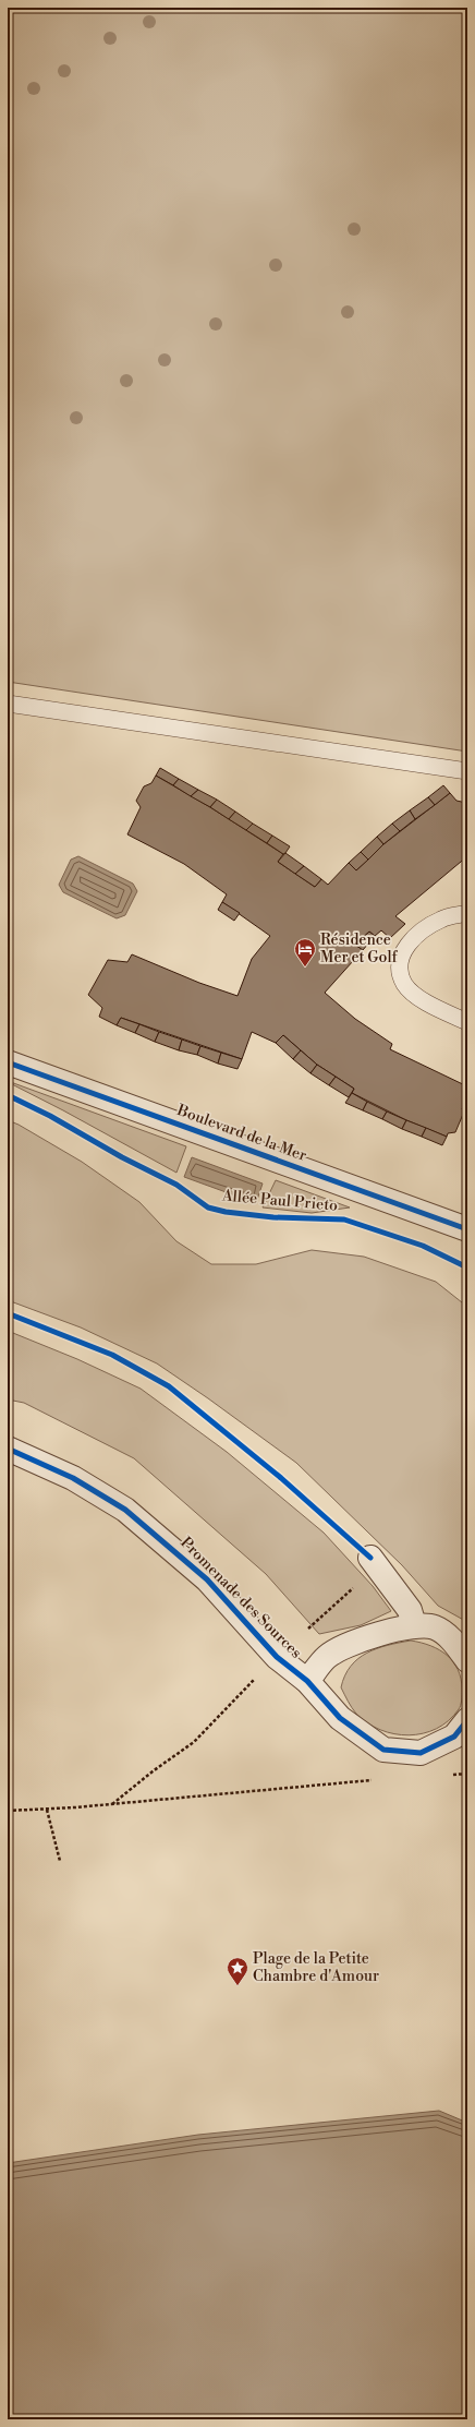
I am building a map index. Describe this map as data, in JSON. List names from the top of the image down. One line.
{"streets":{"street":["Boulevard de la Mer","Promenade des Sources"],"cycle path":["Allée Paul Prieto"]},"places":{"hotel":["Résidence Mer et Golf"],"place":["Plage de la Petite Chambre d'Amour"]}}
